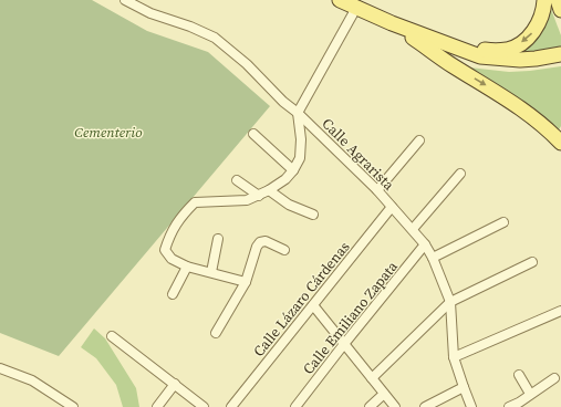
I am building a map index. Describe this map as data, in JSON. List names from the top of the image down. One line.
{"streets":{"street":["Calle Agrarista","Calle Lázaro Cárdenas","Calle Emiliano Zapata"]},"crossings":[["Calle Agrarista","Calle Lázaro Cárdenas"],["Calle Agrarista","Calle Emiliano Zapata"]],"parks":["Cementerio"]}
